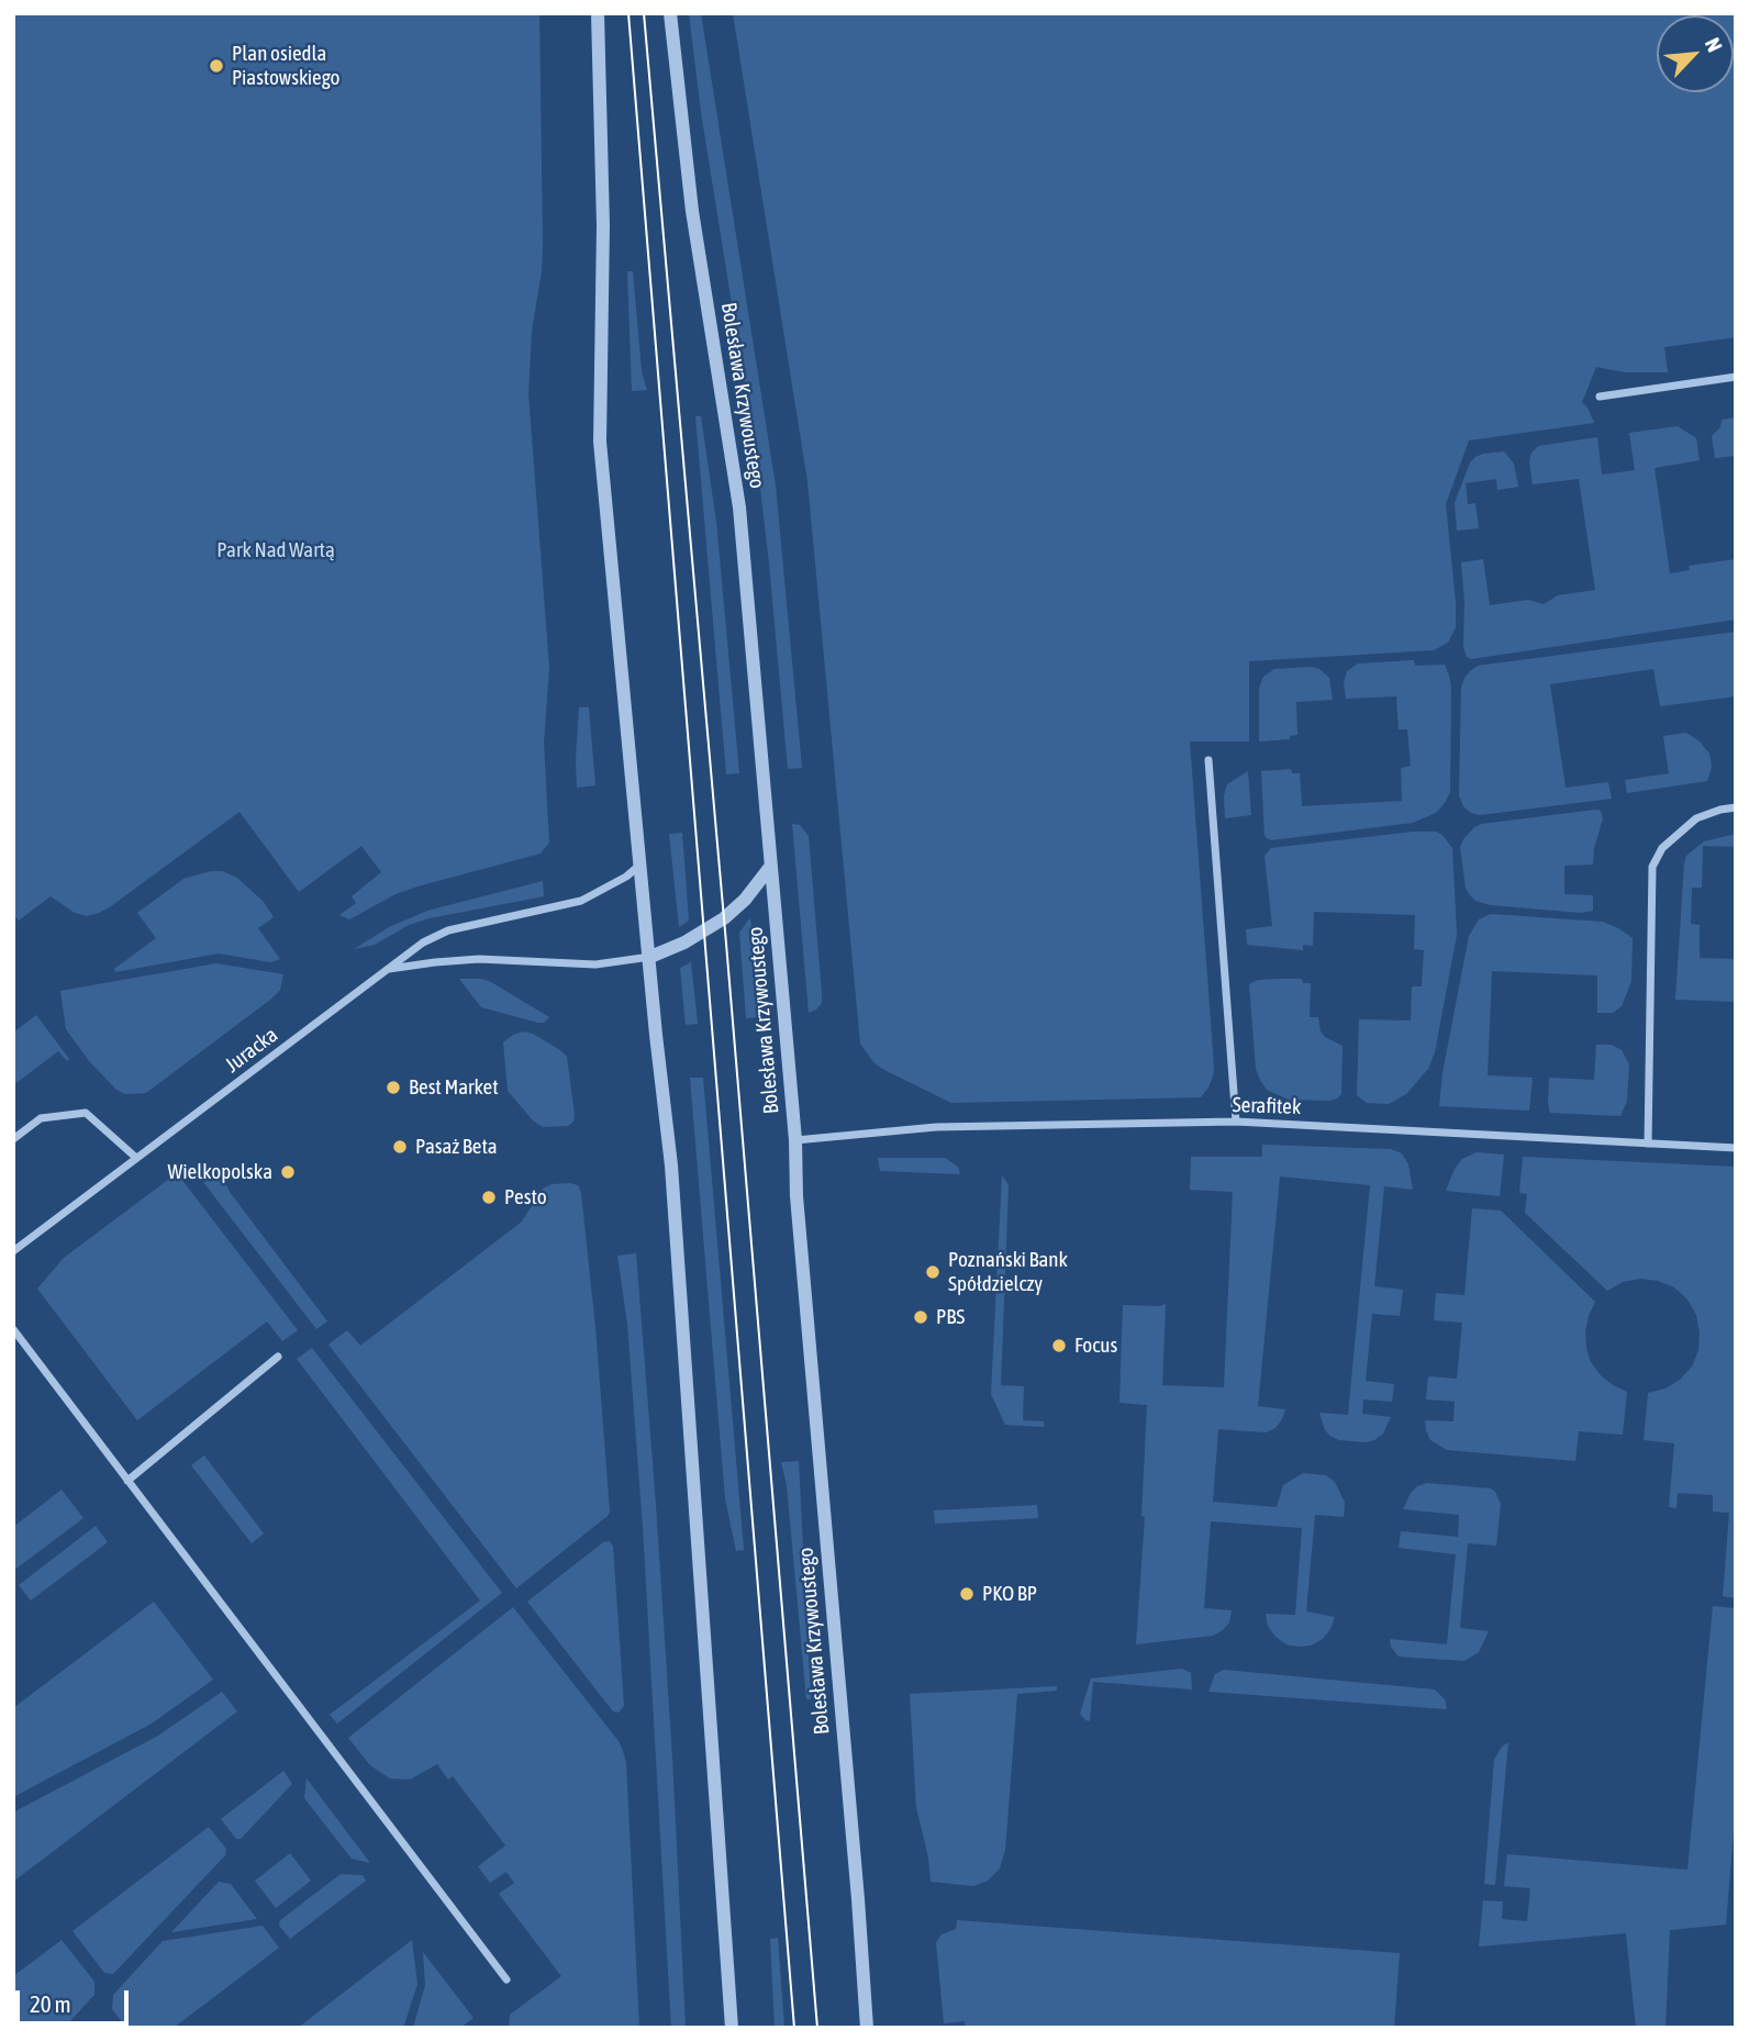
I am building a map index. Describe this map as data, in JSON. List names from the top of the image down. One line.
{"streets":{"street":["Bolesława Krzywoustego","Juracka","Serafitek"]},"crossings":[["Bolesława Krzywoustego","Serafitek"]],"parks":["Park Nad Wartą"],"places":["Plan osiedla Piastowskiego","Best Market","Pasaż Beta","Wielkopolska","Pesto","Poznański Bank Spółdzielczy","PBS","Focus","PKO BP"],"scale_bar":"20 m","north":"top right"}
